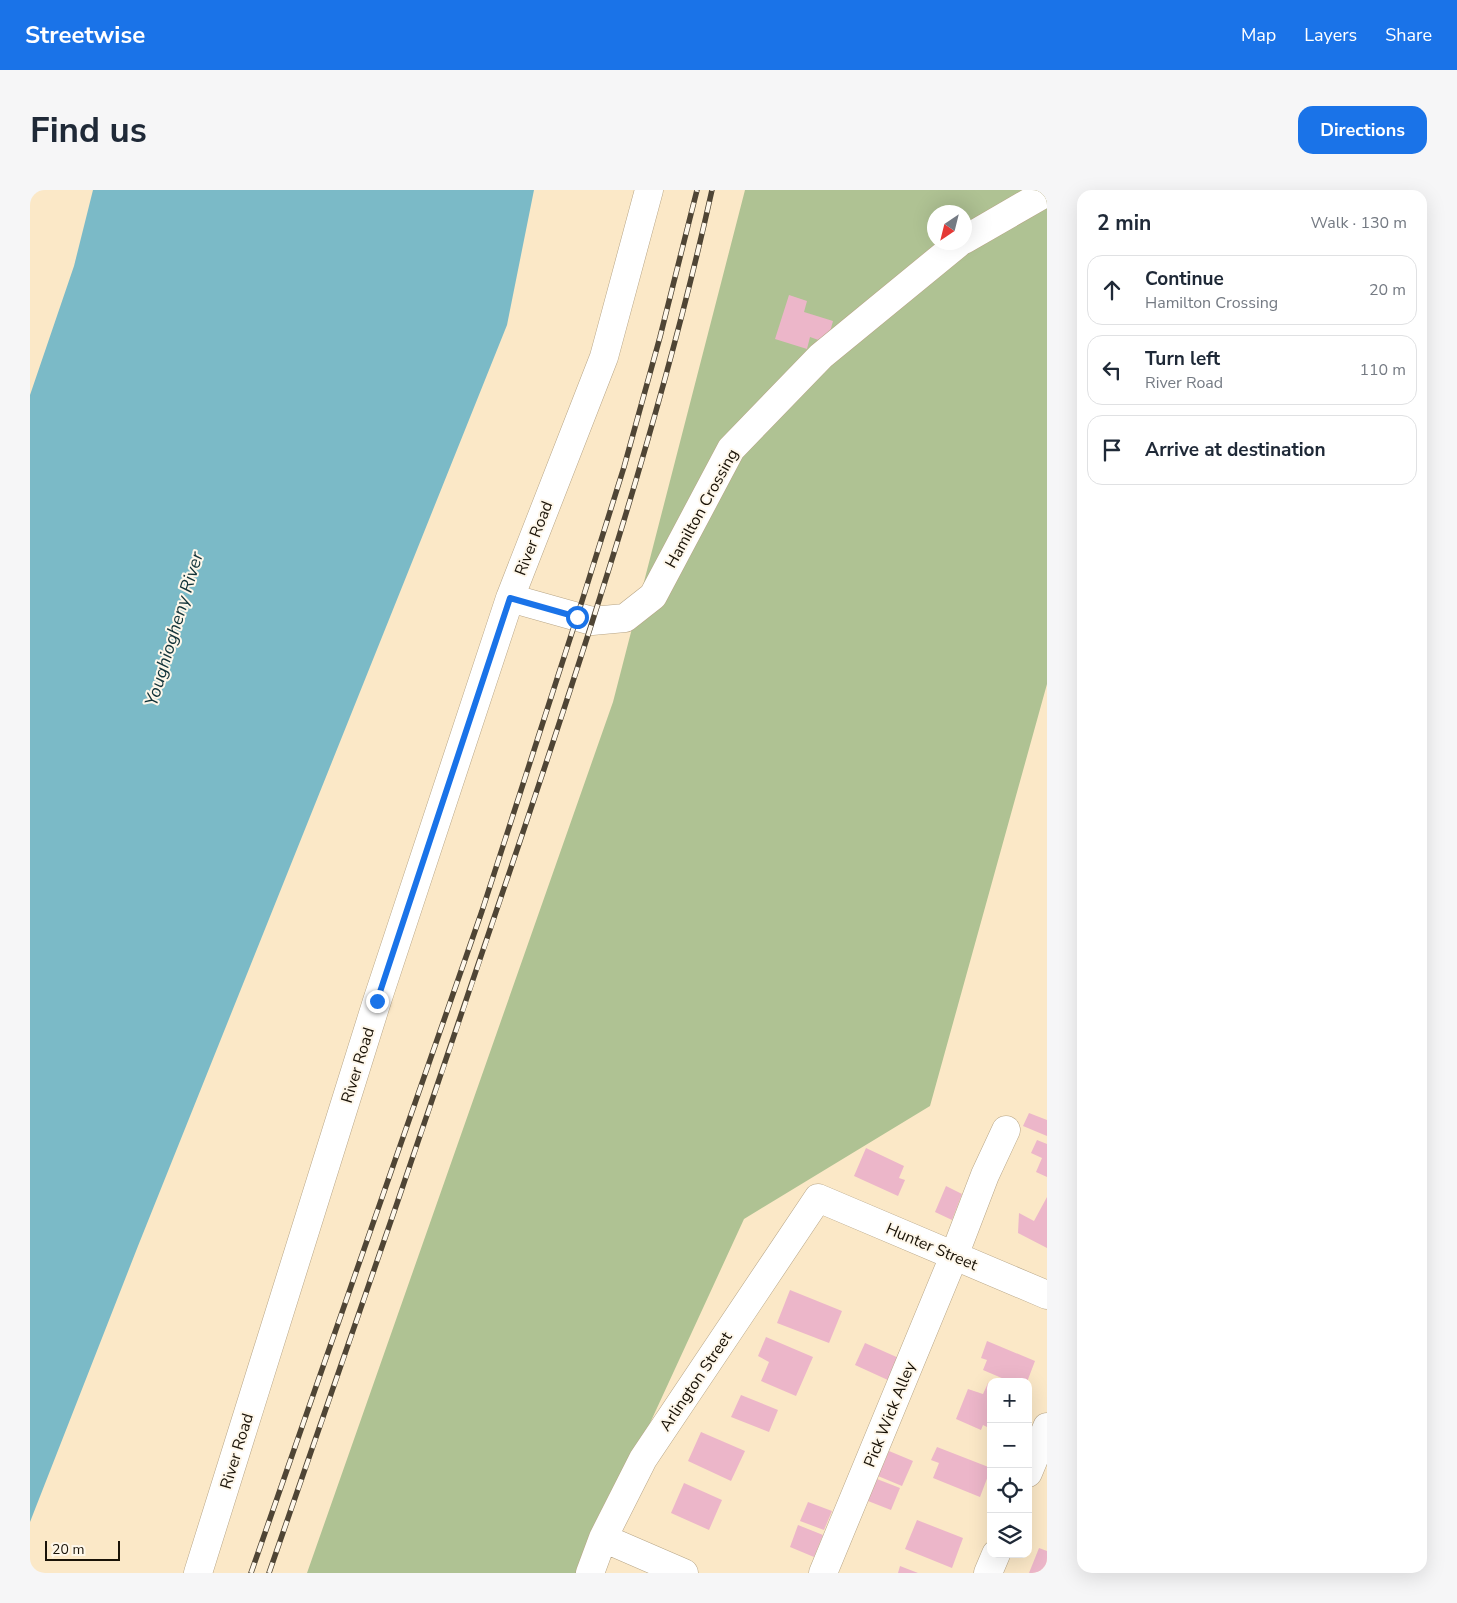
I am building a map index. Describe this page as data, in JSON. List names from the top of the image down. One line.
{"streets":{"street":["Hamilton Crossing","River Road","Hunter Street","Arlington Street","Pick Wick Alley"]},"crossings":[["Hamilton Crossing","River Road"],["Hunter Street","Arlington Street"],["Hunter Street","Pick Wick Alley"]],"water":["Youghiogheny River"],"scale_bar":"20 m","north":"bottom left","page":{"header":"Streetwise","nav":["Map","Layers","Share"],"buttons":"Directions","title":"Find us","heading":["2 min","Walk · 130 m"],"list":[["Continue","Hamilton Crossing","20 m"],["Turn left","River Road","110 m"],"Arrive at destination"],"map_buttons":["+","−"],"scale":"20 m"}}
